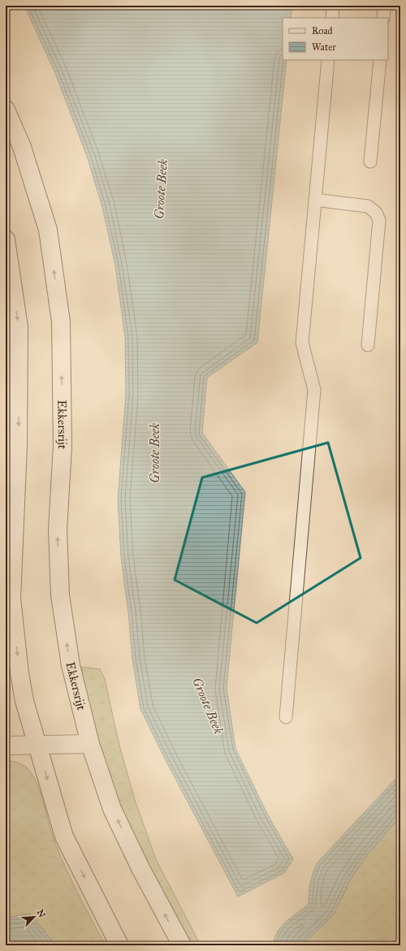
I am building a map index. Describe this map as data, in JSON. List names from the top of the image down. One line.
{"streets":{"main road":["Ekkersrijt"]},"water":["Groote Beek"],"legend":["Road","Water"],"north":"top right"}
